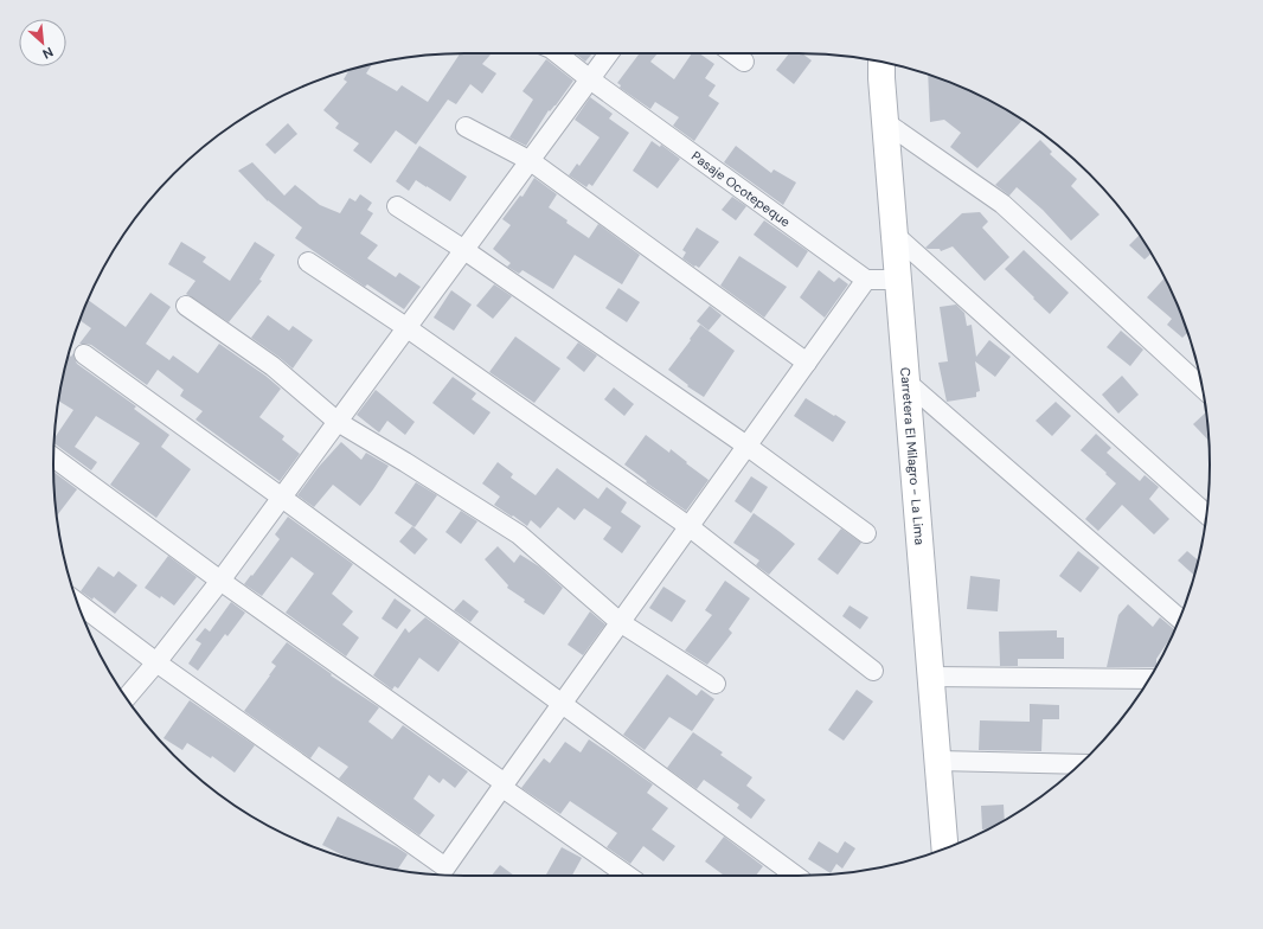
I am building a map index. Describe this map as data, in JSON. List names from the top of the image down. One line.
{"streets":{"main road":["Carretera El Milagro - La Lima"],"street":["Pasaje Ocotepeque"]},"north":"bottom right"}
